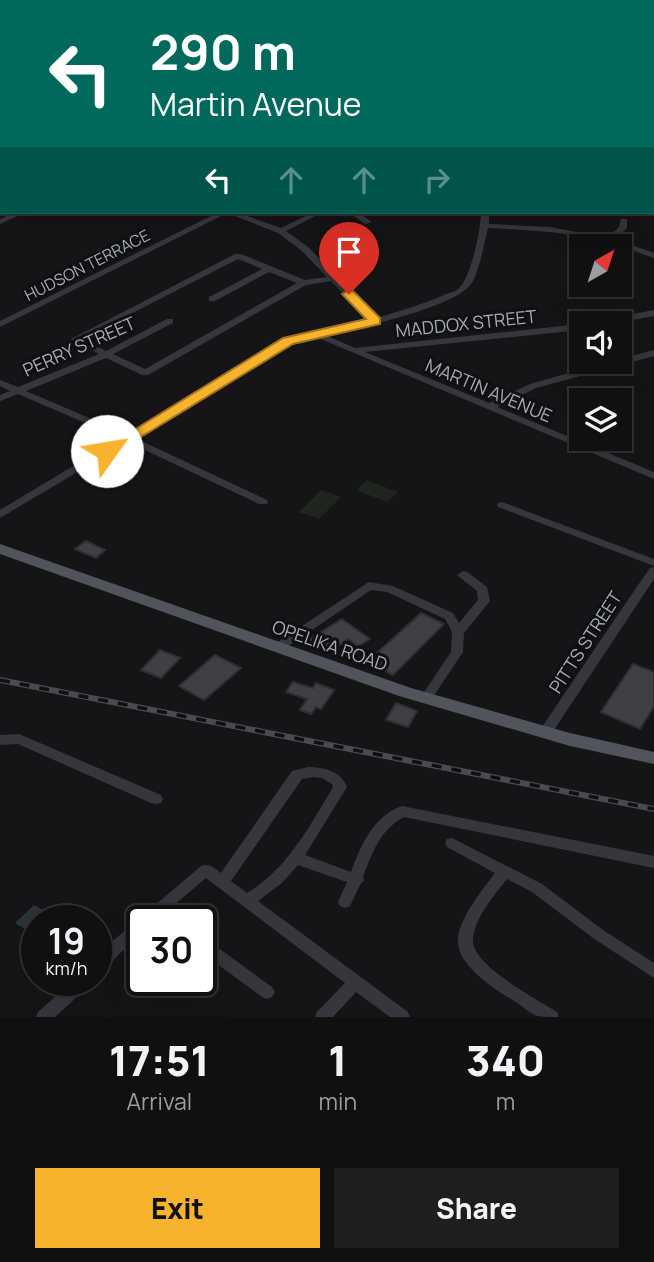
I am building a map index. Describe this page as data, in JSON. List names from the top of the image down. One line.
{"streets":{"main road":["OPELIKA ROAD"],"street":["HUDSON TERRACE","MADDOX STREET","PERRY STREET","MARTIN AVENUE","PITTS STREET"]},"crossings":[["MADDOX STREET","MARTIN AVENUE"],["PITTS STREET","OPELIKA ROAD"]],"north":"top right","page":{"turn":["290 m","Martin Avenue"],"speed":"19 km/h","limit":"30","eta":["17:51","Arrival","1","min","340","m"],"buttons":["Exit","Share"]}}
